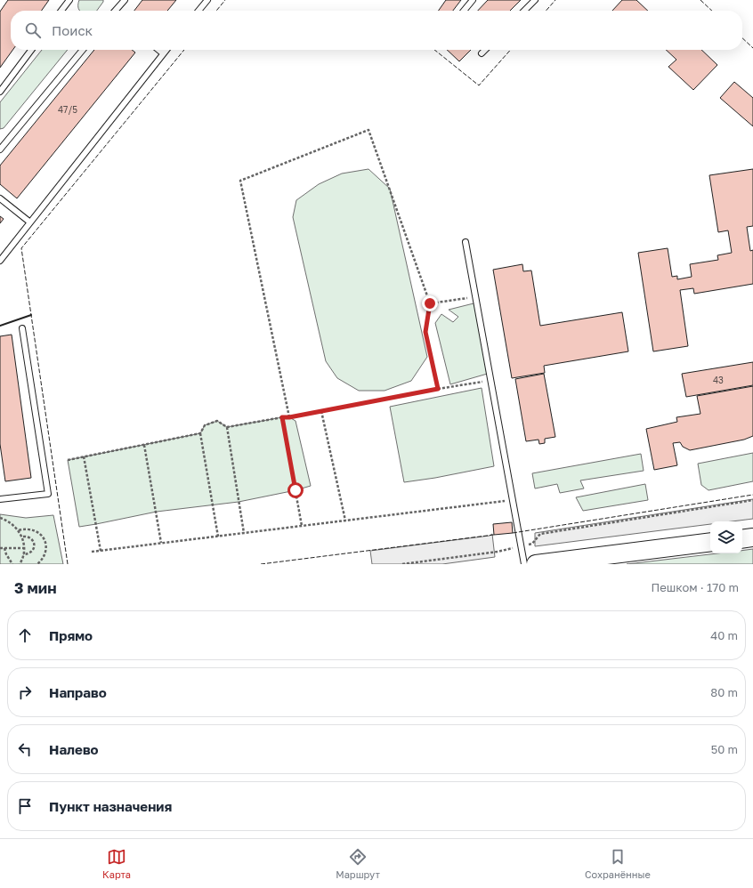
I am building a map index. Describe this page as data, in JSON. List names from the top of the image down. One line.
{"house_numbers":["47/5","43"],"page":{"search":"Поиск","heading":["3 мин","Пешком · 170 m"],"list":[["Прямо","40 m"],["Направо","80 m"],["Налево","50 m"],"Пункт назначения"],"nav":["Карта","Маршрут","Сохранённые"]}}
